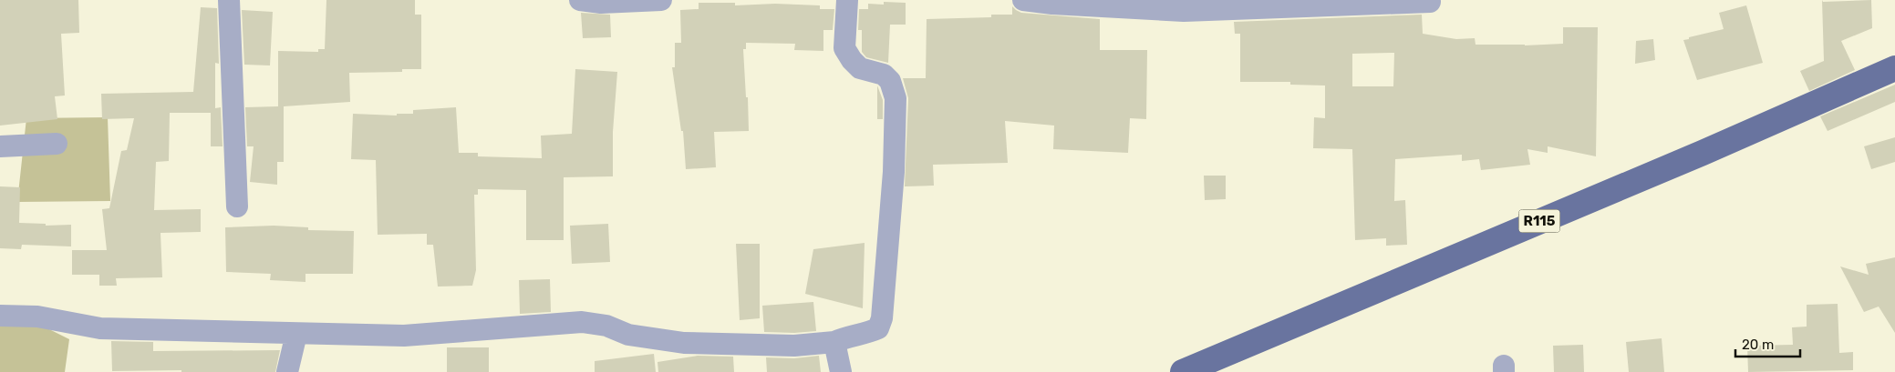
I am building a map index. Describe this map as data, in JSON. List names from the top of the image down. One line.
{"streets":{"main road":["R115"]},"scale_bar":"20 m"}
